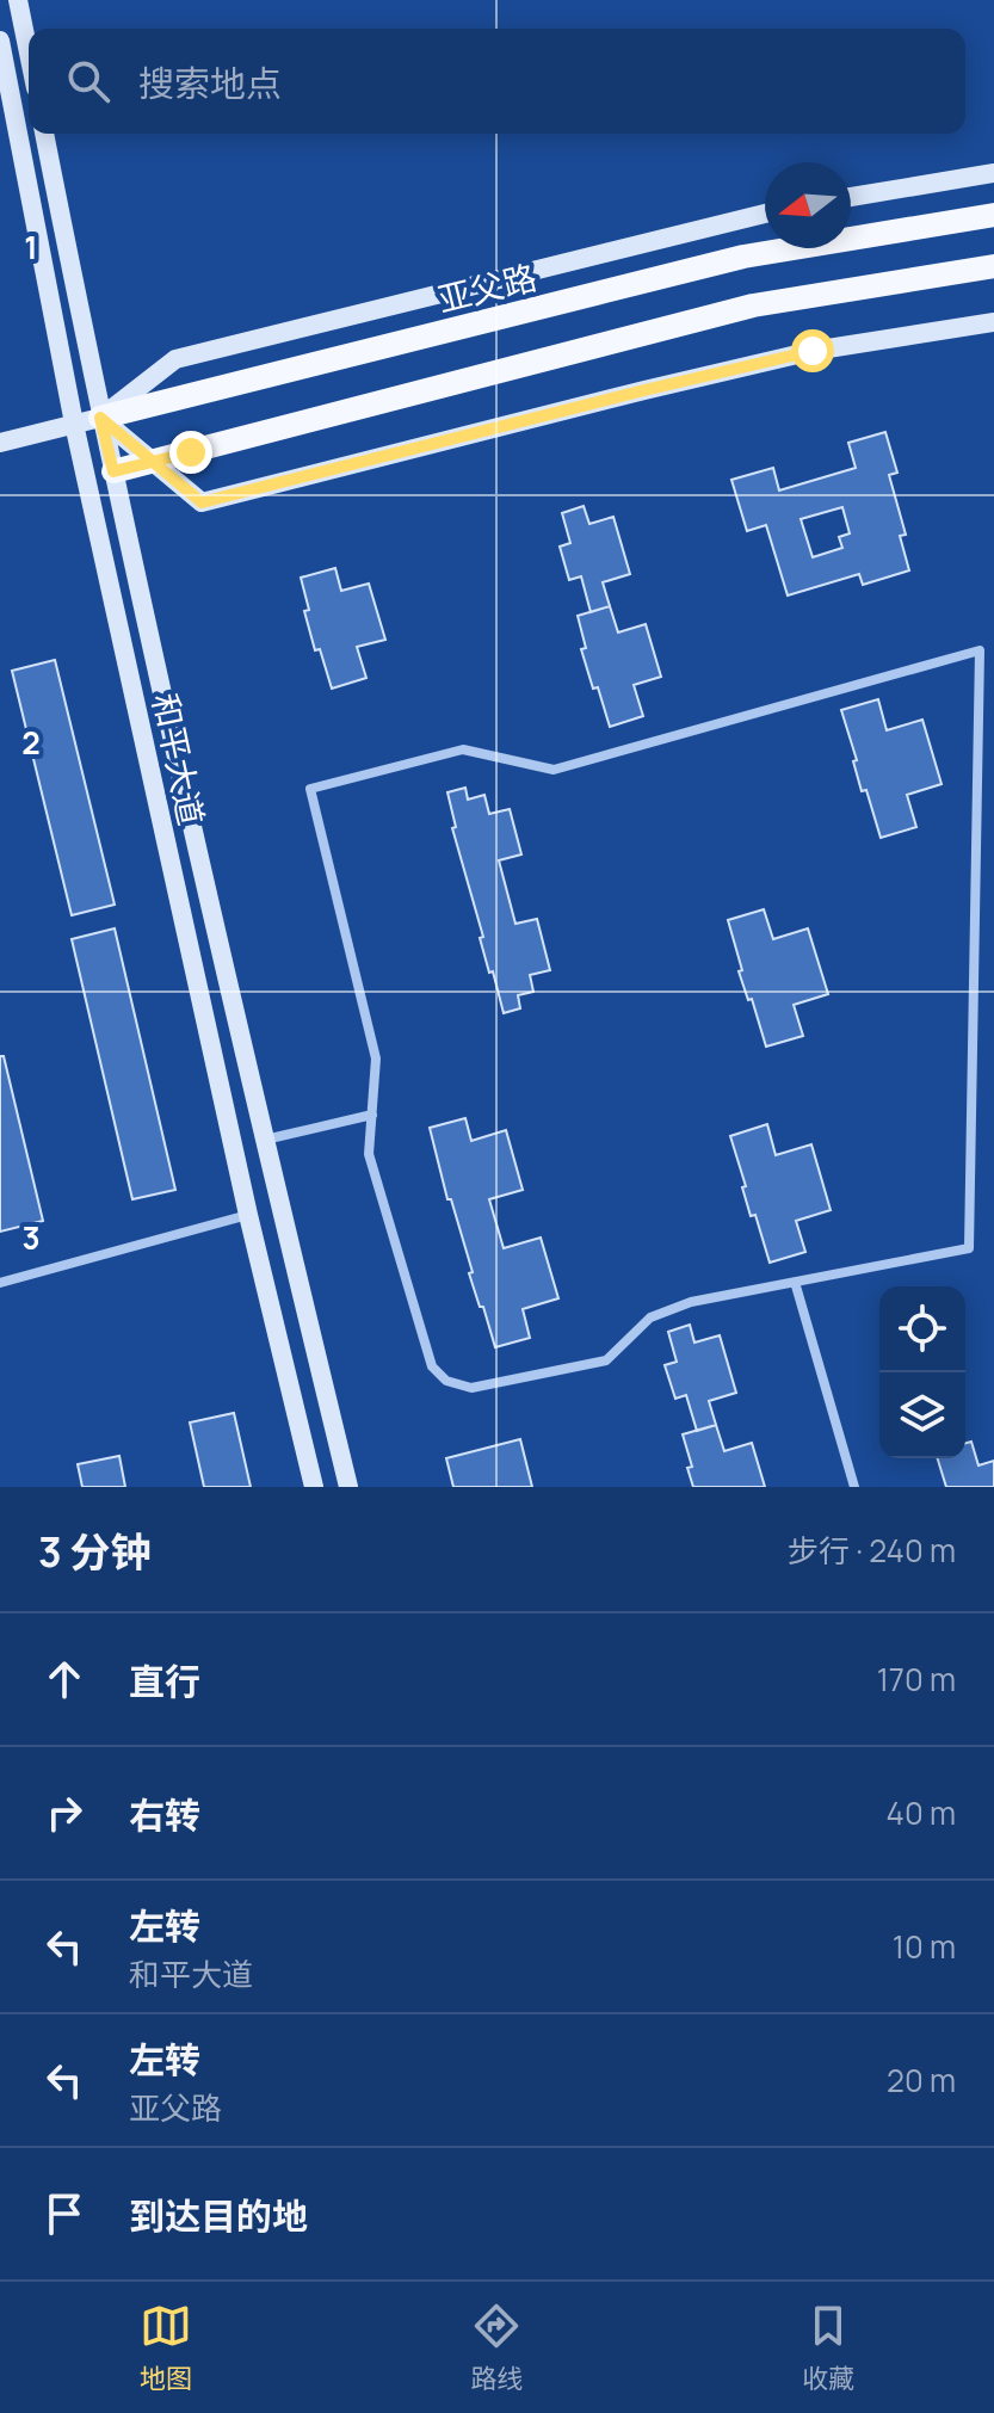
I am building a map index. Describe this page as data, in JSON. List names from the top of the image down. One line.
{"streets":{"main road":["亚父路","和平大道"]},"crossings":[["亚父路","和平大道"]],"north":"left","page":{"search":"搜索地点","heading":["3 分钟","步行 · 240 m"],"list":[["直行","170 m"],["右转","40 m"],["左转","和平大道","10 m"],["左转","亚父路","20 m"],"到达目的地"],"nav":["地图","路线","收藏"]},"grid":{"rows":["1","2","3"]}}
